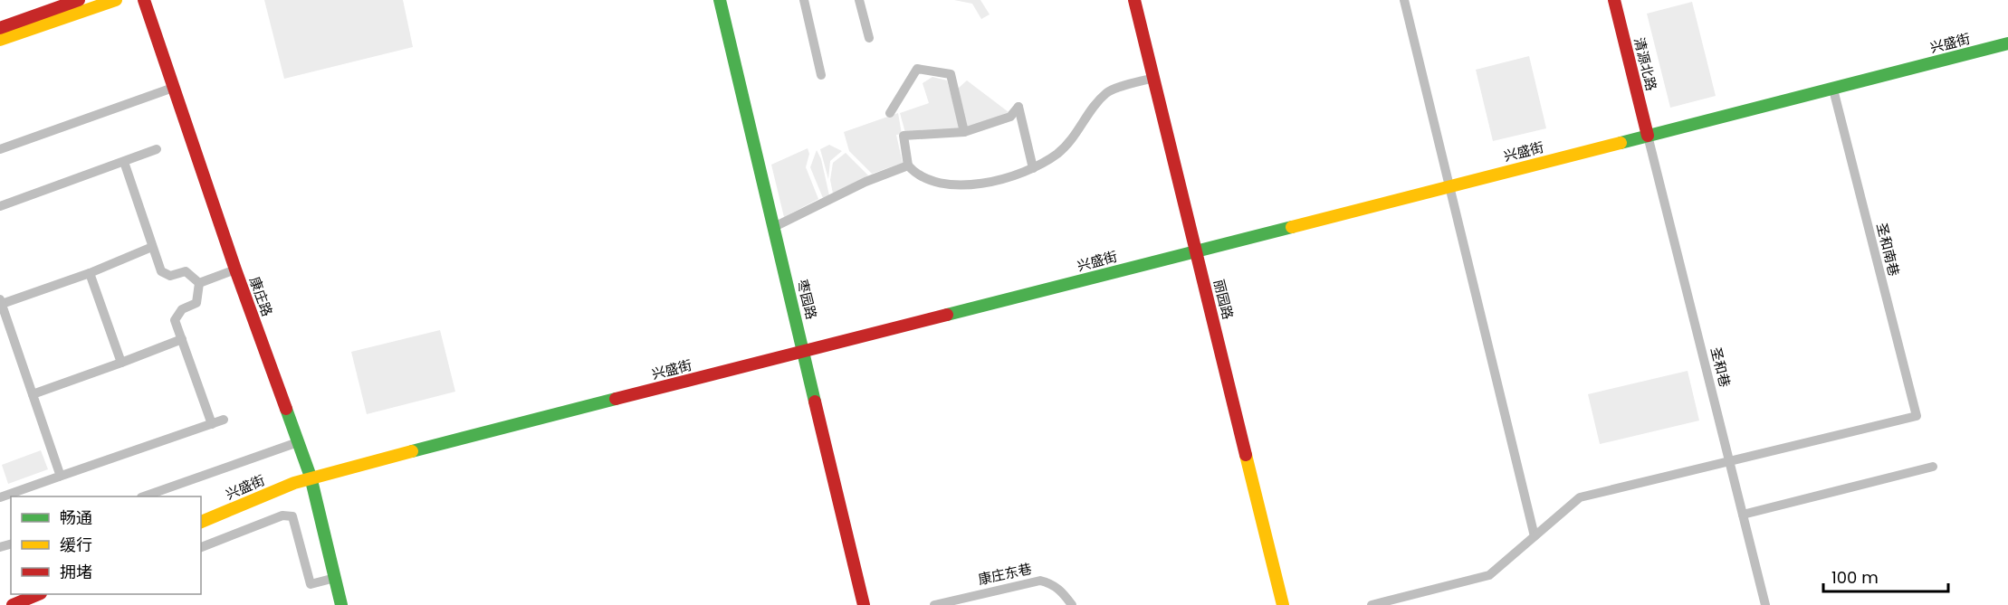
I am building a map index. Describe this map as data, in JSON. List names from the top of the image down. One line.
{"streets":{"street":["兴盛街","清源北路","圣和南巷","康庄路","枣园路","丽园路","圣和巷","康庄东巷"]},"crossings":[["兴盛街","清源北路"],["兴盛街","圣和南巷"],["兴盛街","康庄路"],["兴盛街","枣园路"],["兴盛街","丽园路"],["兴盛街","圣和巷"],["清源北路","圣和巷"],["圣和南巷","圣和巷"]],"legend":["畅通","缓行","拥堵"],"scale_bar":"100 m"}
